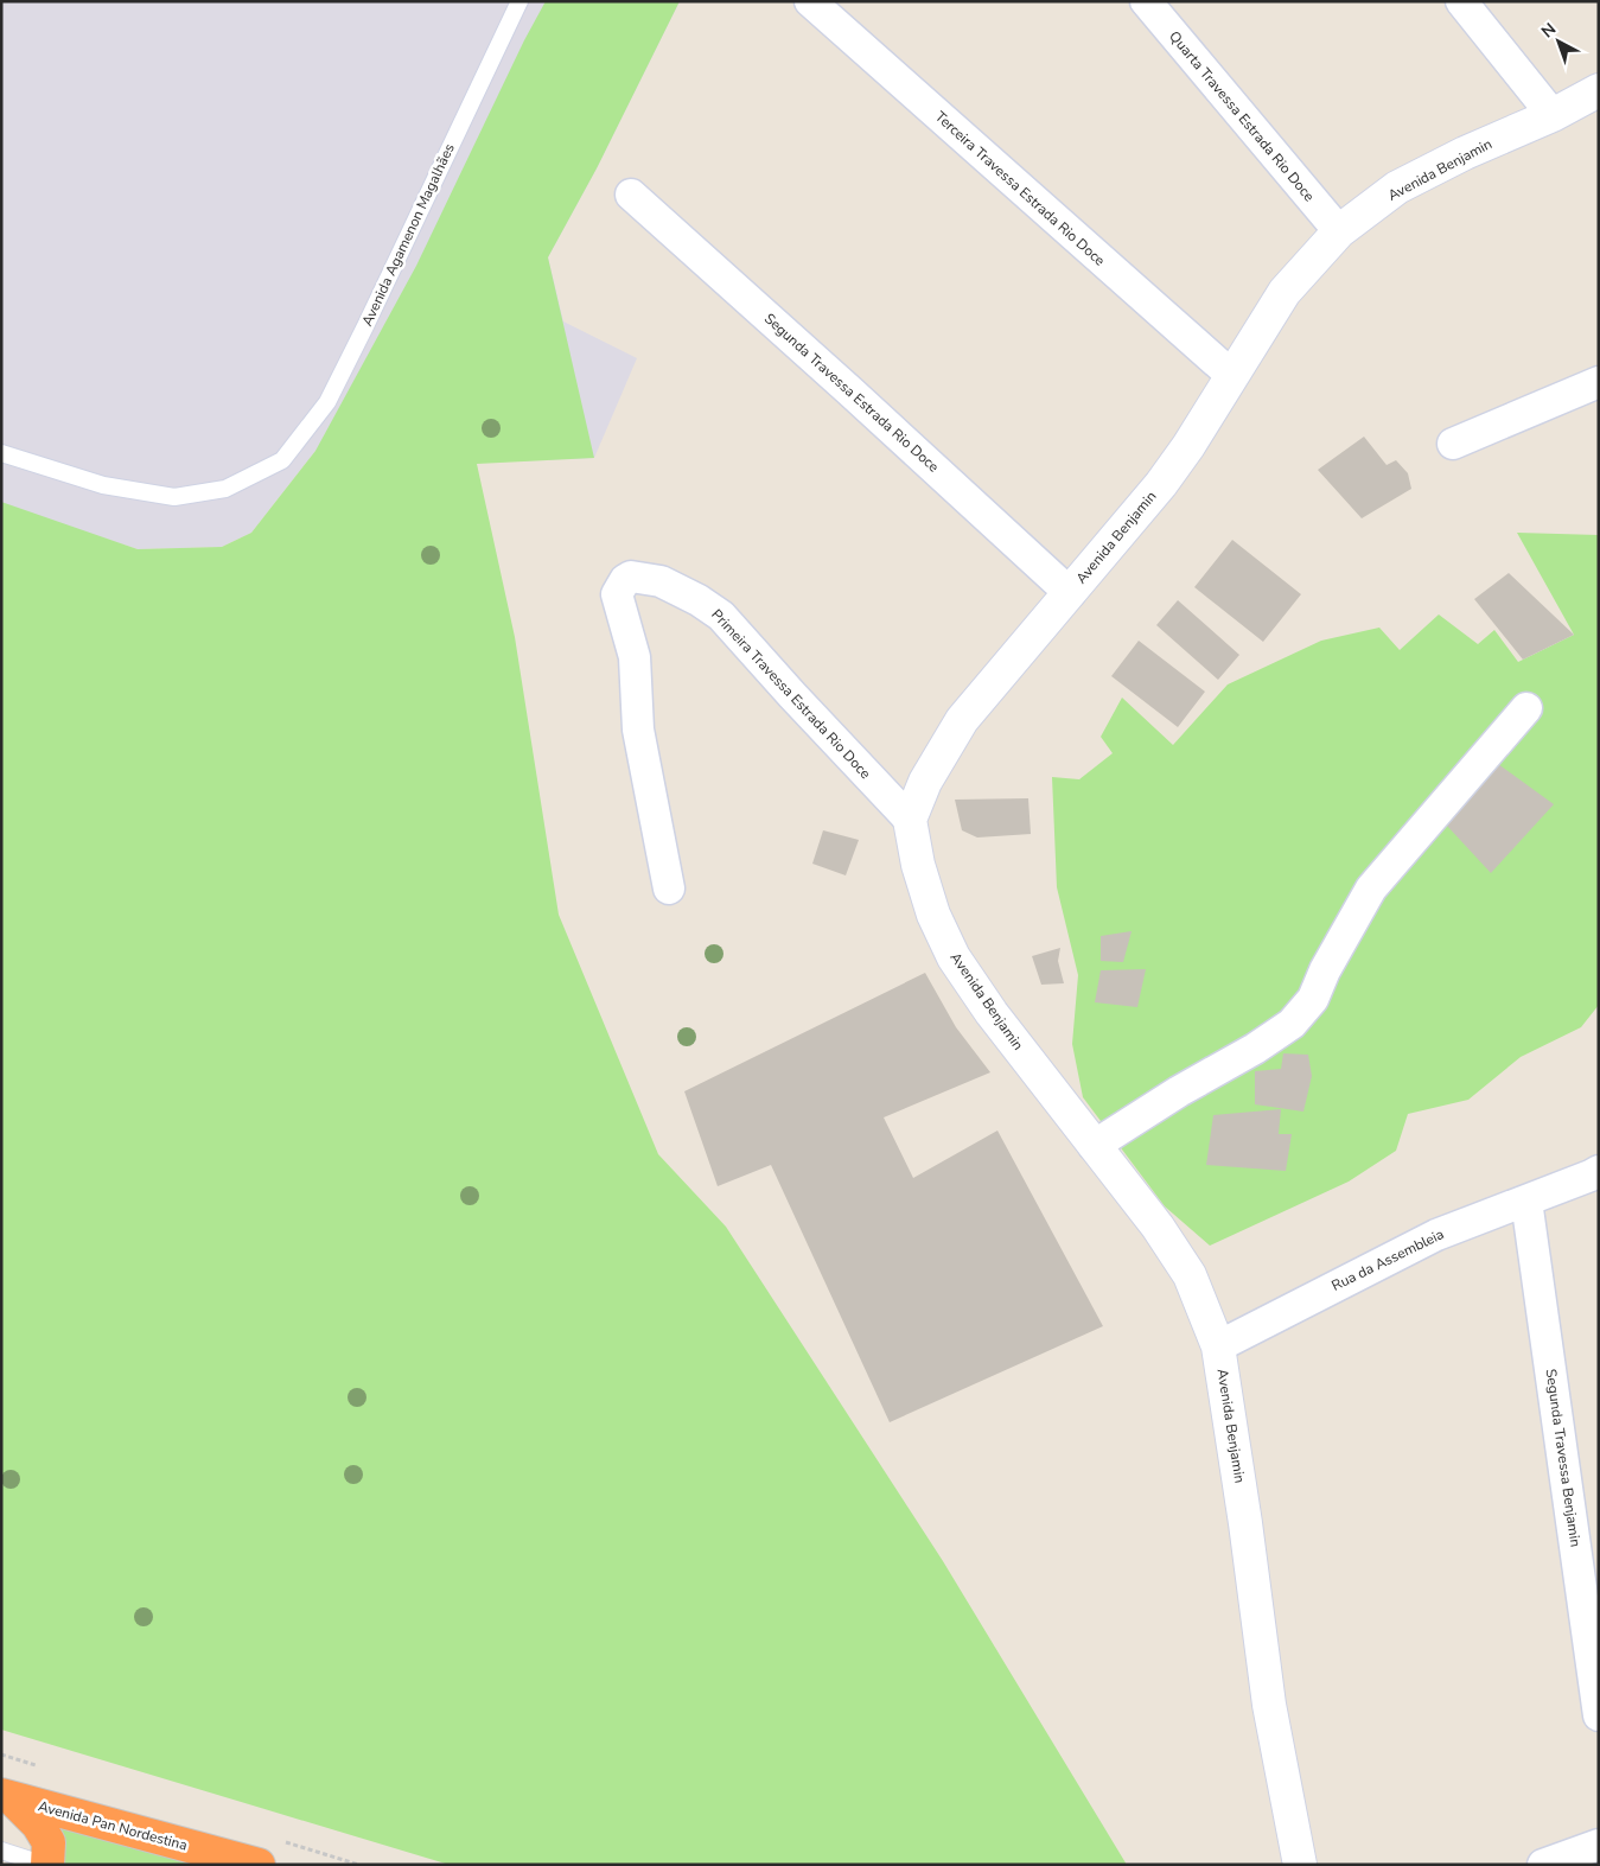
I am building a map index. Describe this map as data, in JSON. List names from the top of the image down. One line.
{"streets":{"highway":["Avenida Pan Nordestina"],"street":["Quarta Travessa Estrada Rio Doce","Avenida Benjamin","Terceira Travessa Estrada Rio Doce","Segunda Travessa Estrada Rio Doce","Primeira Travessa Estrada Rio Doce","Rua da Assembleia","Segunda Travessa Benjamin"],"lane":["Avenida Agamenon Magalhães"]},"crossings":[["Quarta Travessa Estrada Rio Doce","Avenida Benjamin"],["Avenida Benjamin","Terceira Travessa Estrada Rio Doce"],["Avenida Benjamin","Segunda Travessa Estrada Rio Doce"],["Avenida Benjamin","Primeira Travessa Estrada Rio Doce"],["Avenida Benjamin","Rua da Assembleia"],["Rua da Assembleia","Segunda Travessa Benjamin"]],"north":"top left"}
